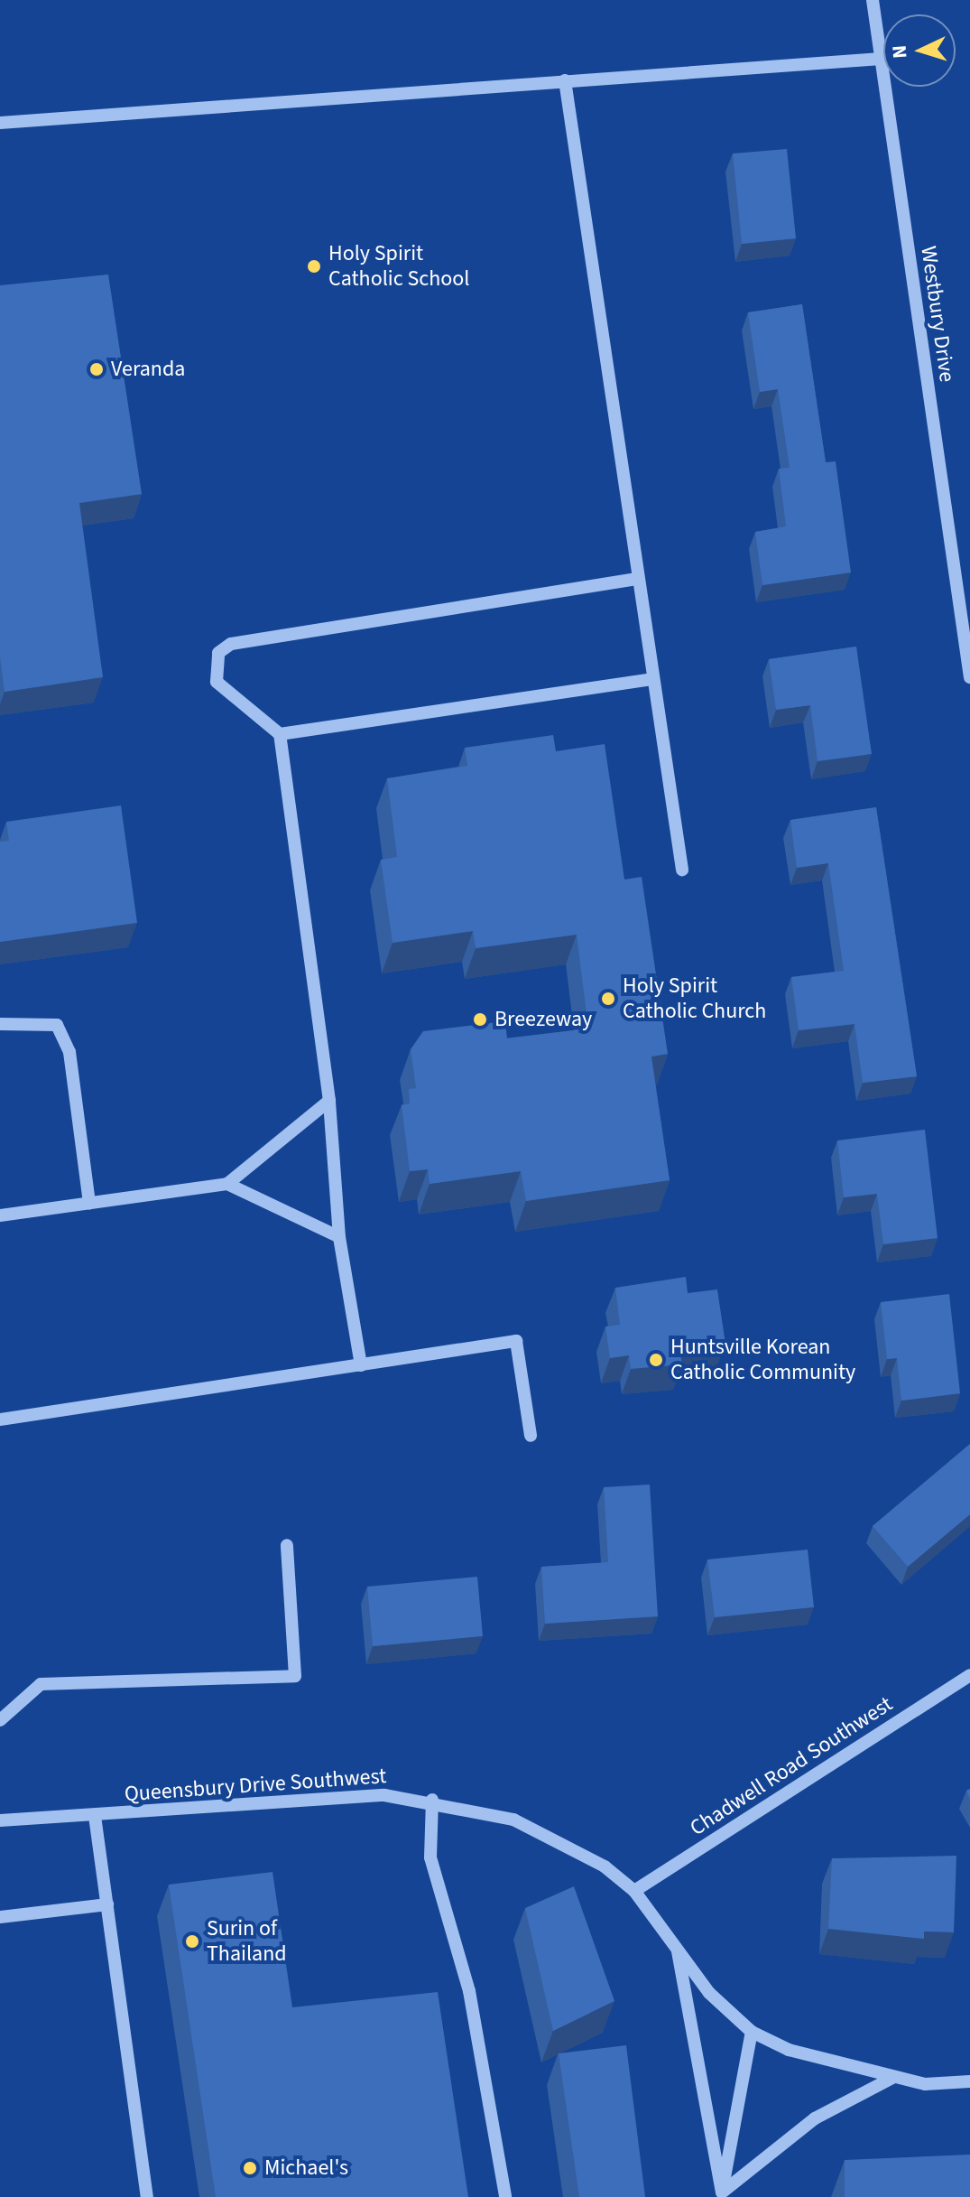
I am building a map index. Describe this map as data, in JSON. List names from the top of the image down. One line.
{"streets":{"street":["Westbury Drive","Chadwell Road Southwest","Queensbury Drive Southwest"]},"crossings":[["Chadwell Road Southwest","Queensbury Drive Southwest"]],"places":["Holy Spirit Catholic School","Veranda","Holy Spirit Catholic Church","Breezeway","Huntsville Korean Catholic Community","Surin of Thailand","Michael's"],"north":"left"}
